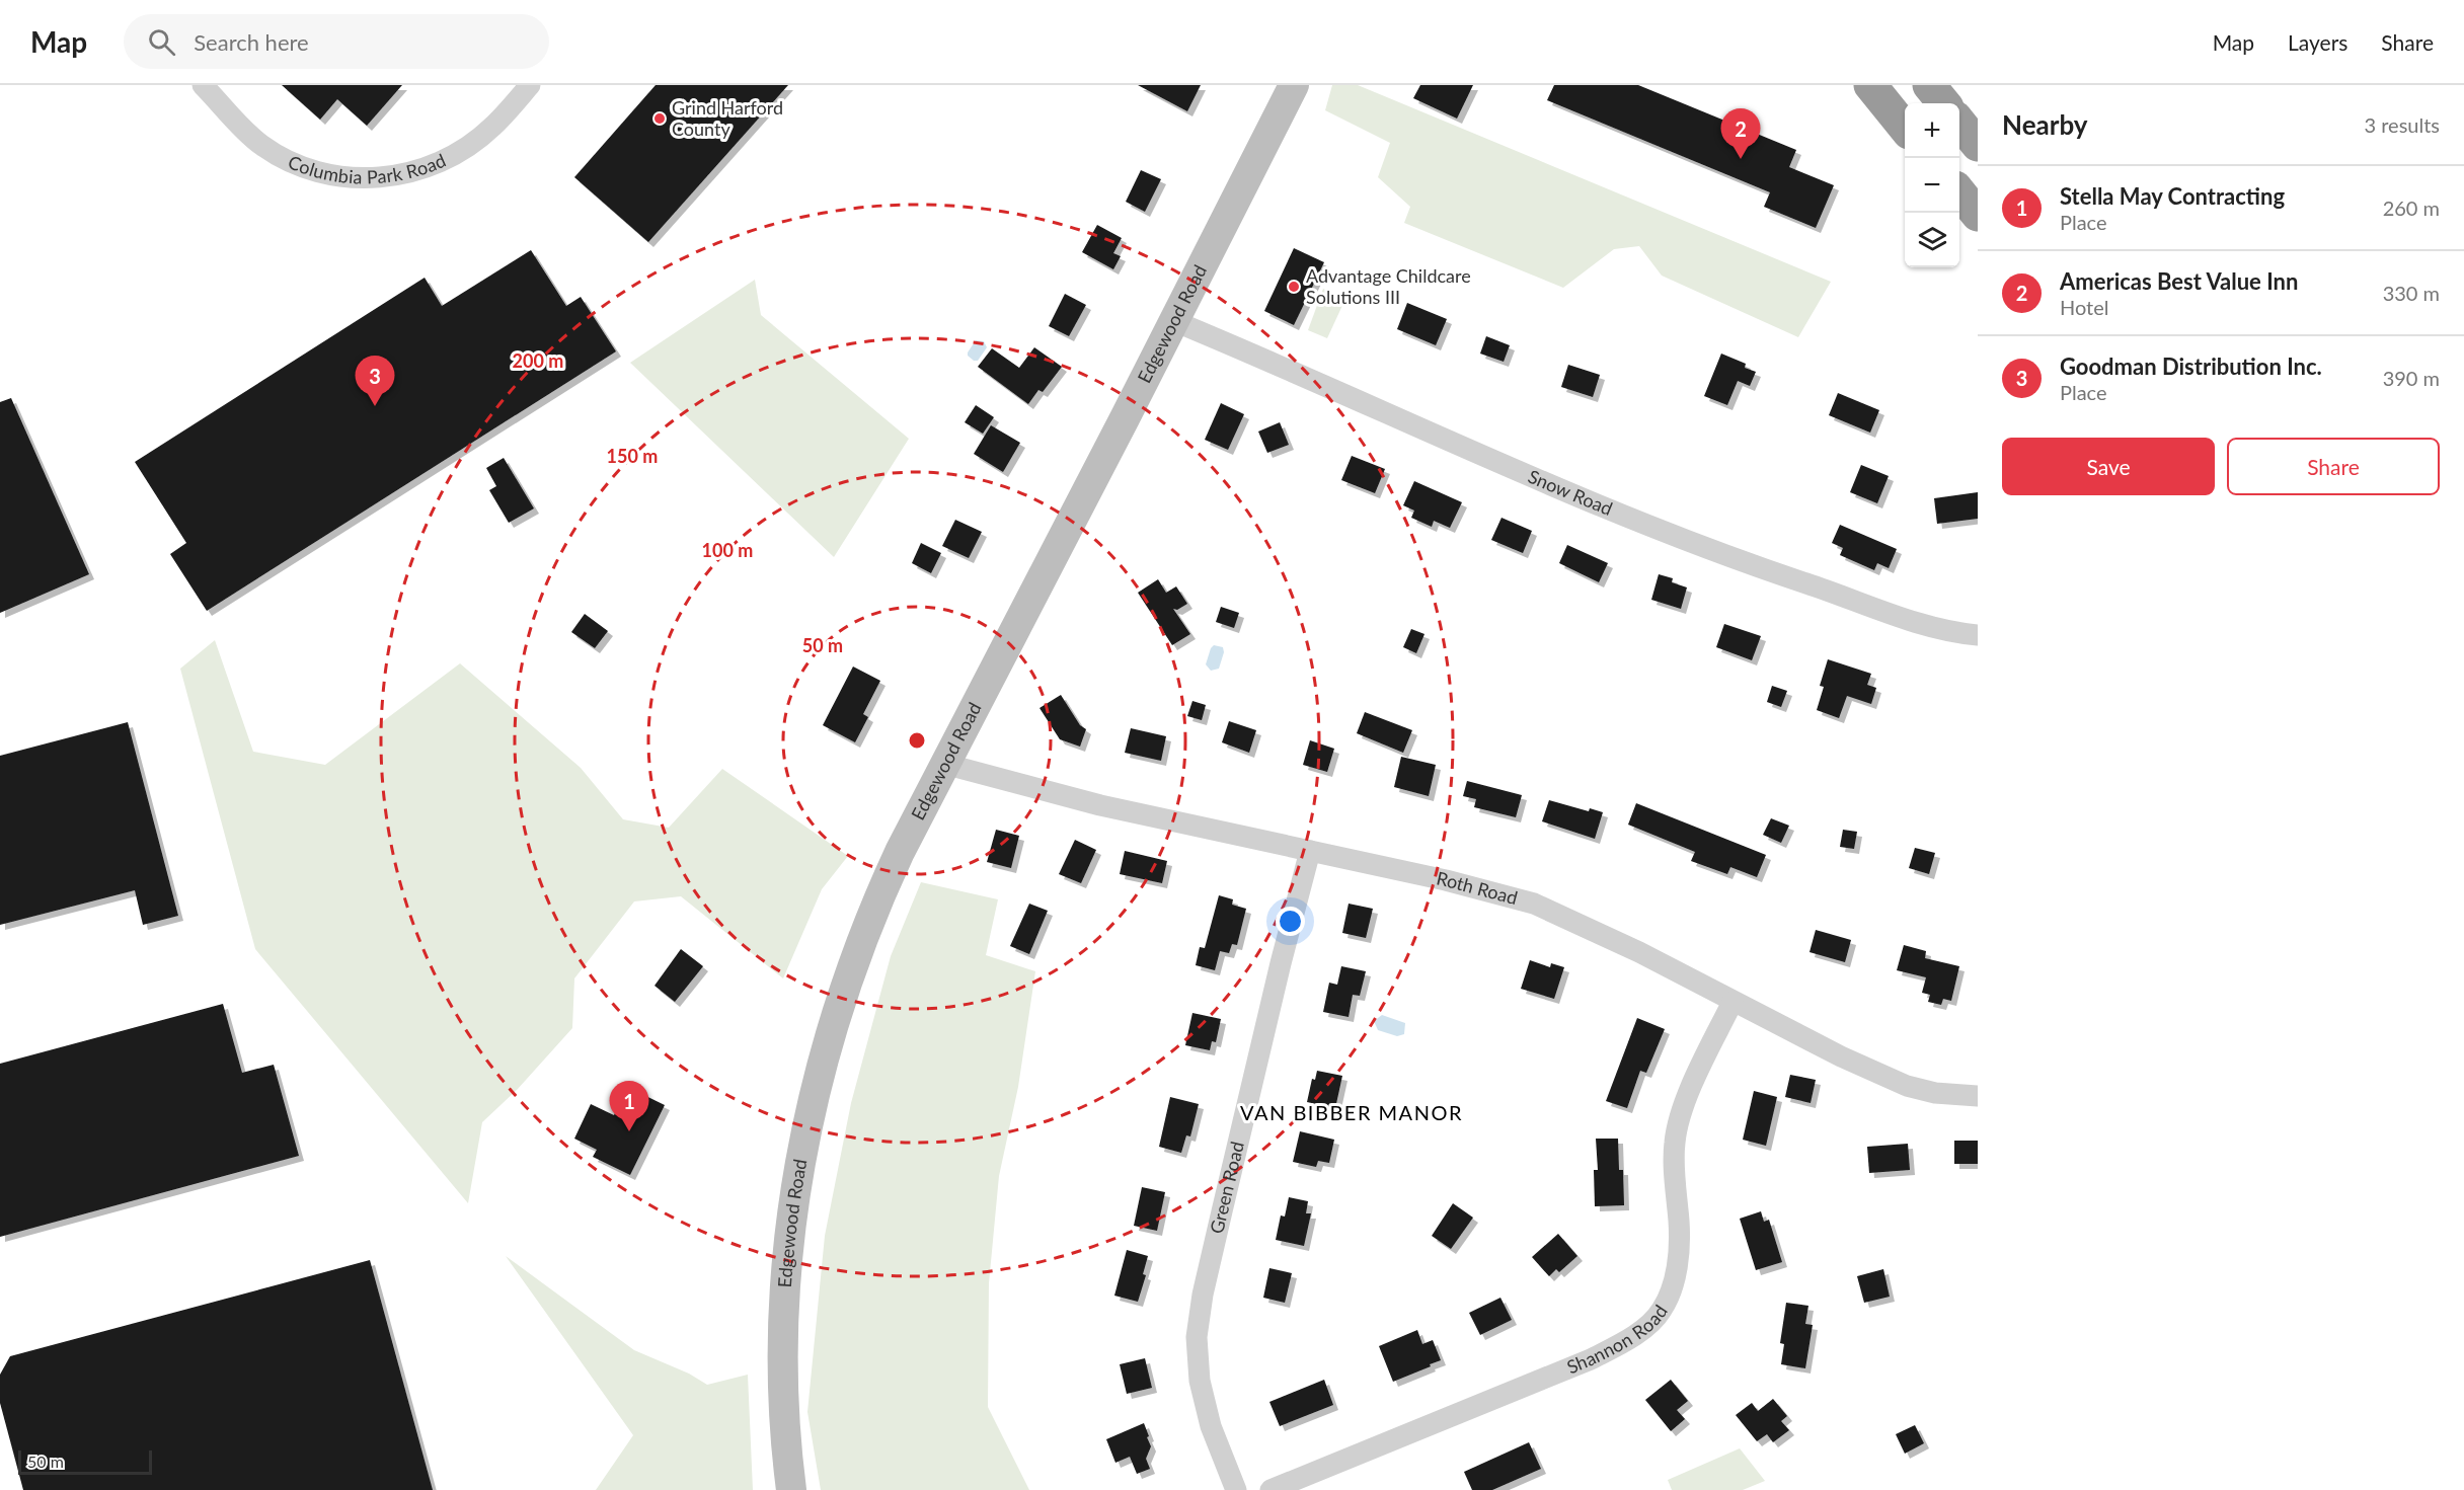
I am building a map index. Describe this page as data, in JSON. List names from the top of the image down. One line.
{"streets":{"street":["Columbia Park Road","Edgewood Road","Snow Road","Roth Road","Green Road","Shannon Road"]},"crossings":[["Edgewood Road","Snow Road"],["Edgewood Road","Roth Road"],["Roth Road","Green Road"],["Roth Road","Shannon Road"]],"districts":["VAN BIBBER MANOR"],"places":["Grind Harford County","Advantage Childcare Solutions III"],"scale_bar":"50 m","page":{"header":"Map","search":"Search here","nav":["Map","Layers","Share"],"heading":["Nearby","3 results"],"map_buttons":["+","−"],"pins":["2","3","1"],"list":[{"mark":"1","name":"Stella May Contracting","note":"Place","value":"260 m"},{"mark":"2","name":"Americas Best Value Inn","note":"Hotel","value":"330 m"},{"mark":"3","name":"Goodman Distribution Inc.","note":"Place","value":"390 m"}],"buttons":["Save","Share"],"scale":"50 m"},"rings":["200 m","150 m","100 m","50 m"]}
